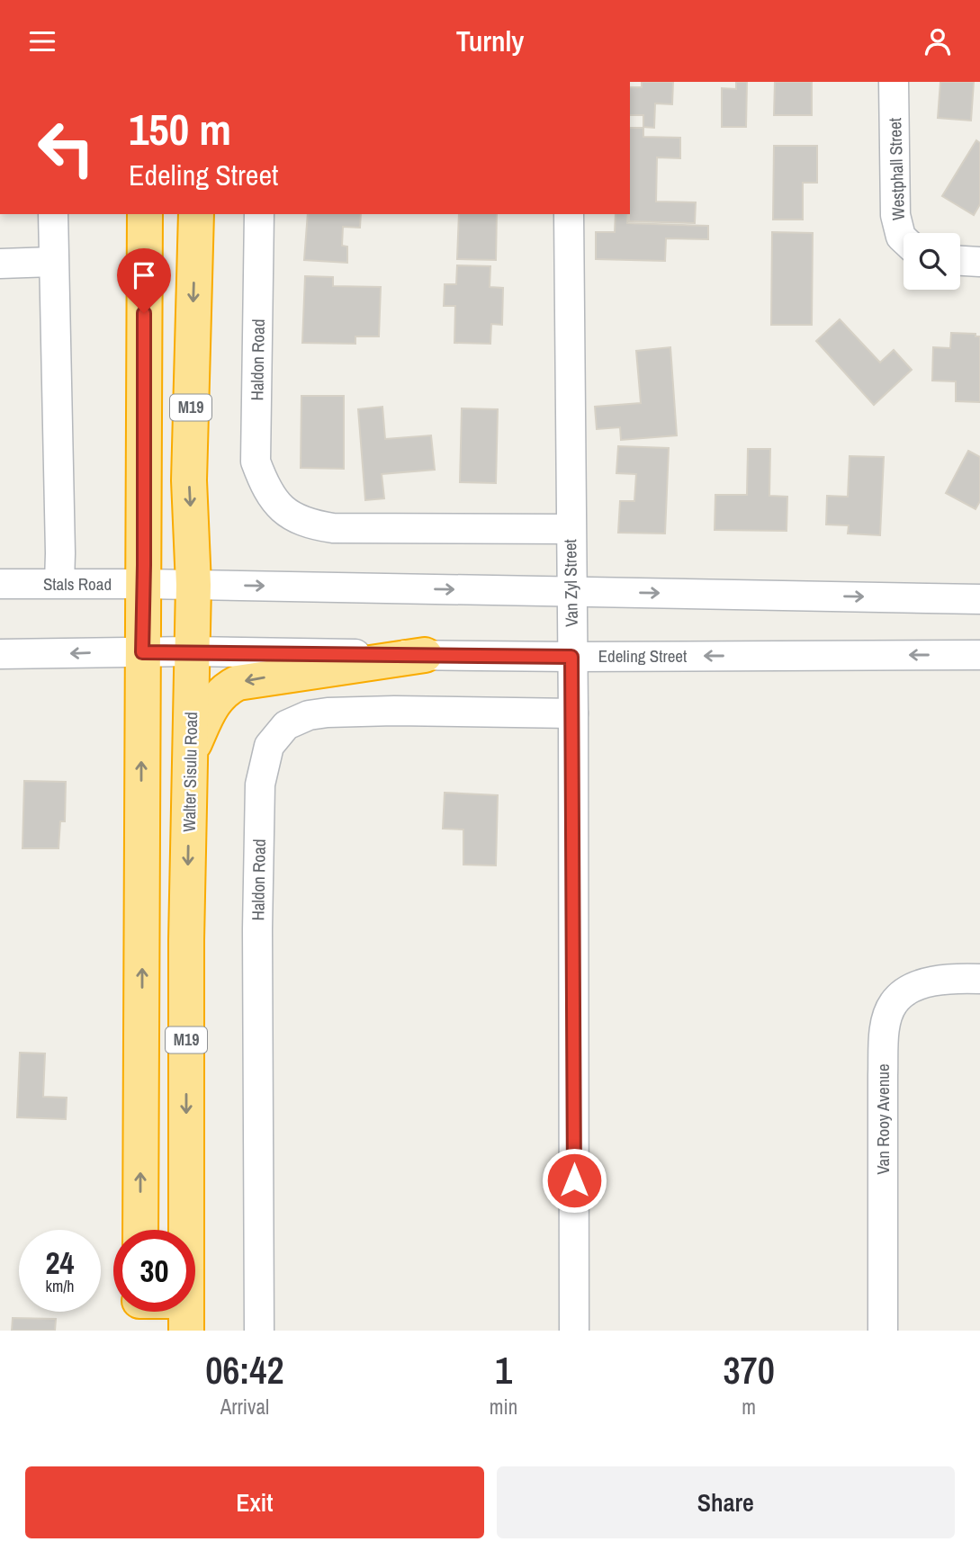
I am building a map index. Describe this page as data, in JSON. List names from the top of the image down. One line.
{"streets":{"highway":["M19","Walter Sisulu Road"],"street":["Westphall Street","Haldon Road","Van Zyl Street","Stals Road","Edeling Street","Van Rooy Avenue"]},"crossings":[["Haldon Road","Van Zyl Street"],["M19","Stals Road"],["Van Zyl Street","Edeling Street"],["Stals Road","Walter Sisulu Road"],["Edeling Street","Walter Sisulu Road"]],"page":{"header":"Turnly","turn":["150 m","Edeling Street"],"speed":"24 km/h","limit":"30","eta":["06:42","Arrival","1","min","370","m"],"buttons":["Exit","Share"]}}
